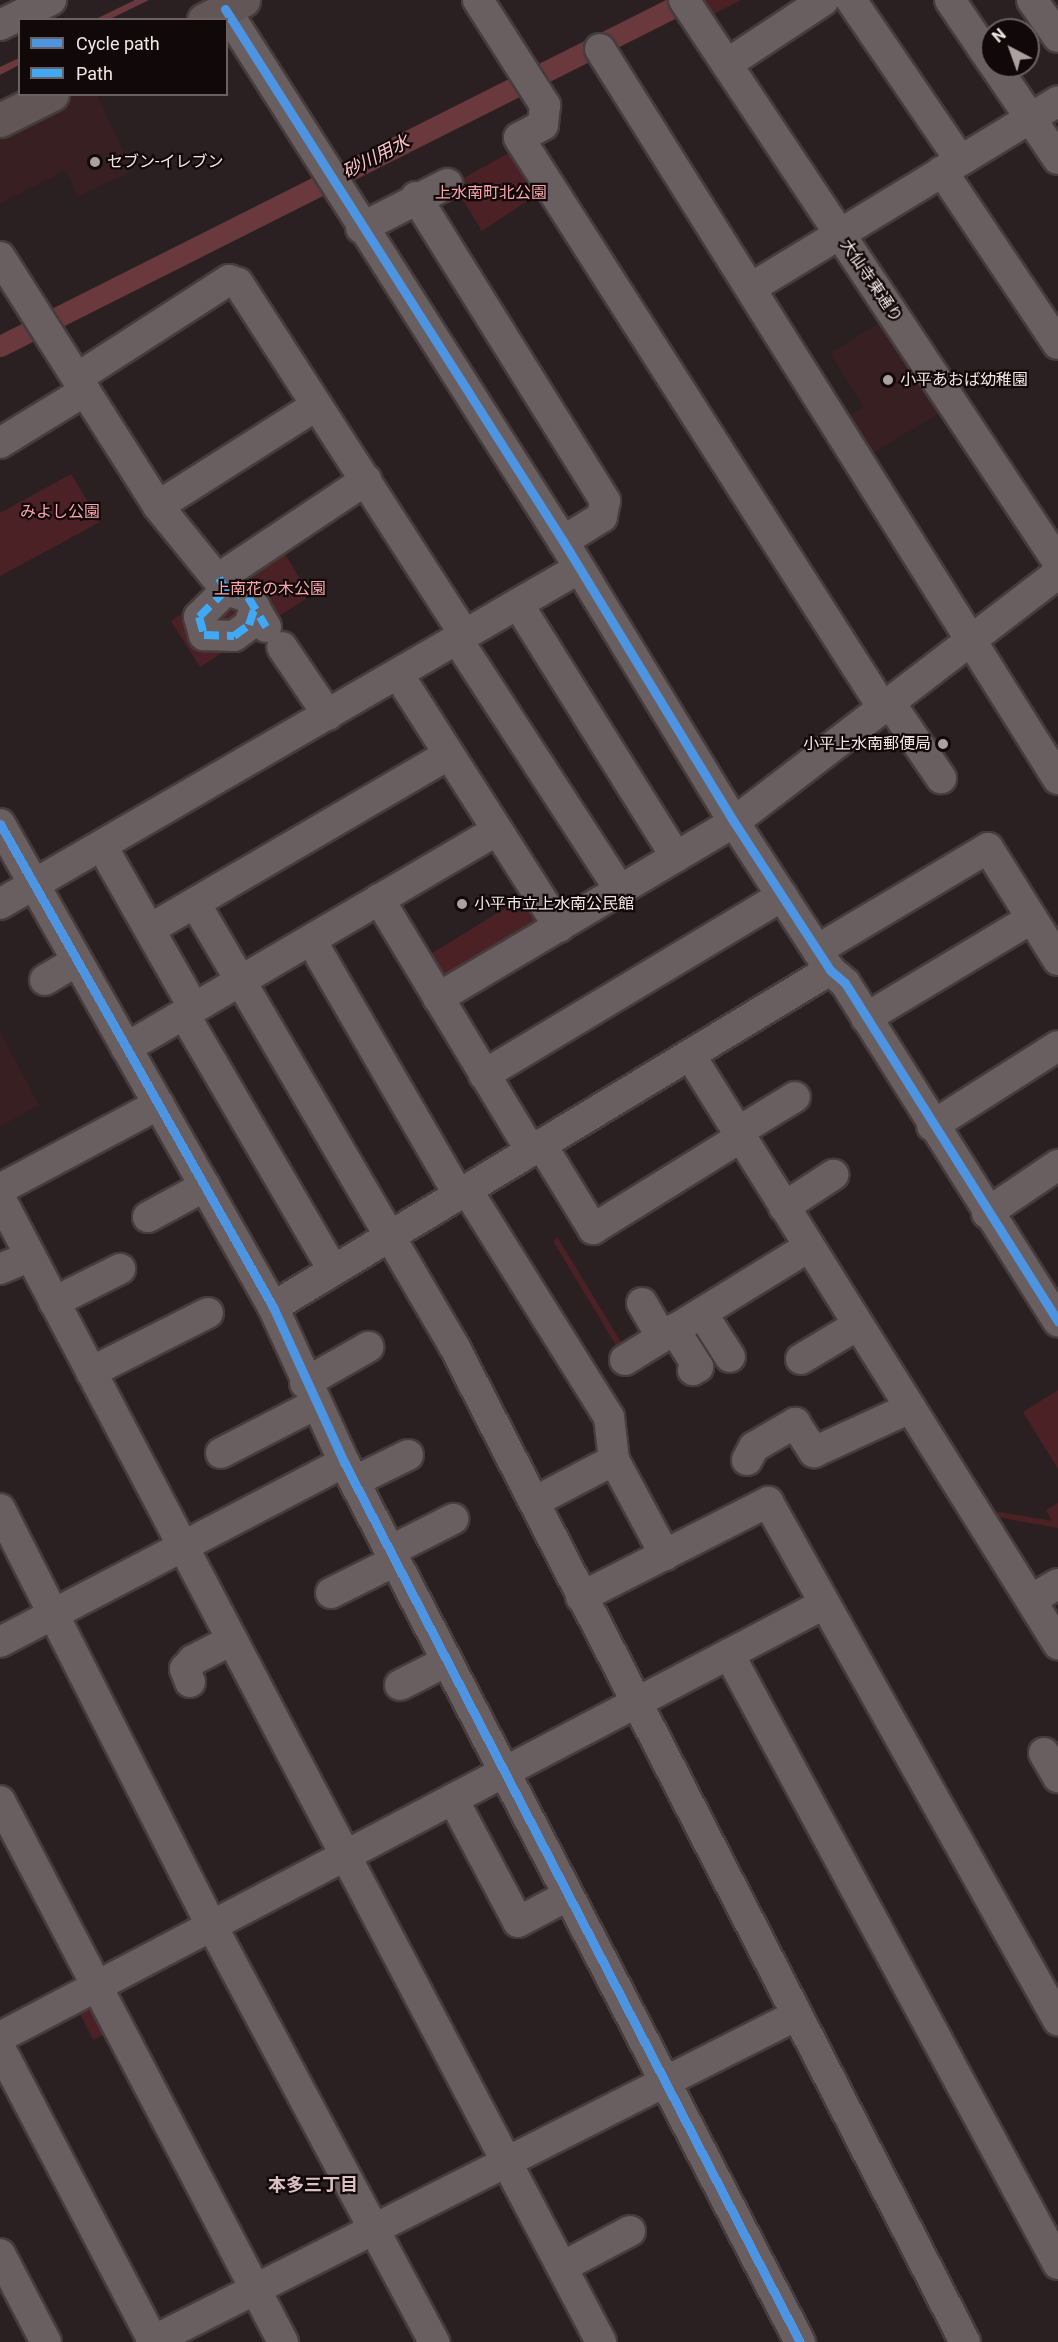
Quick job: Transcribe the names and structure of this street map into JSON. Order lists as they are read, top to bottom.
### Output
{
  "streets": {
    "street": ["大仙寺東通り"]
  },
  "districts": ["本多三丁目"],
  "water": ["砂川用水"],
  "parks": ["上水南町北公園", "みよし公園", "上南花の木公園"],
  "places": [
    "セブン-イレブン",
    "小平あおば幼稚園",
    "小平上水南郵便局",
    "小平市立上水南公民館"
  ],
  "legend": ["Cycle path", "Path"],
  "north": "top left"
}
